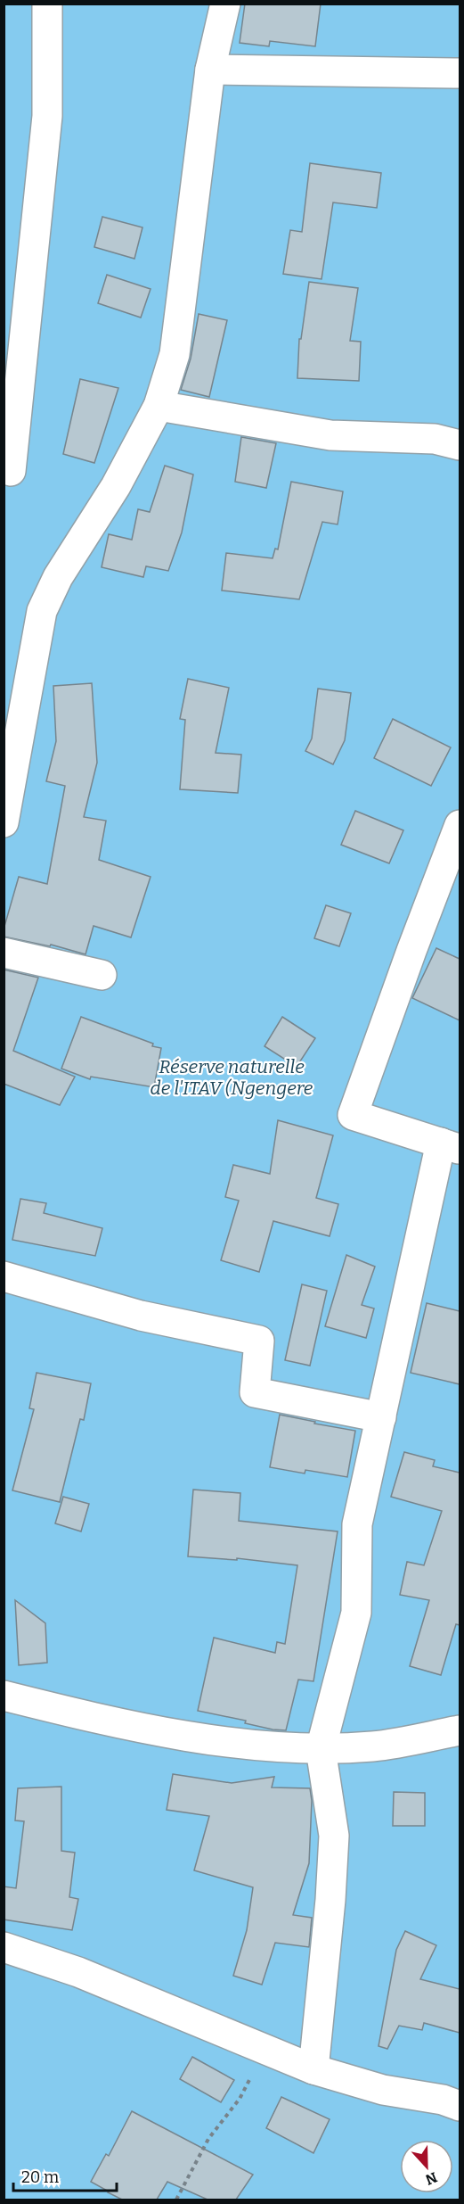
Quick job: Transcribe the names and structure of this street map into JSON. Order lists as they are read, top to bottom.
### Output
{
  "parks": ["Réserve naturelle de l'ITAV (Ngengere"],
  "scale_bar": "20 m",
  "north": "bottom"
}
